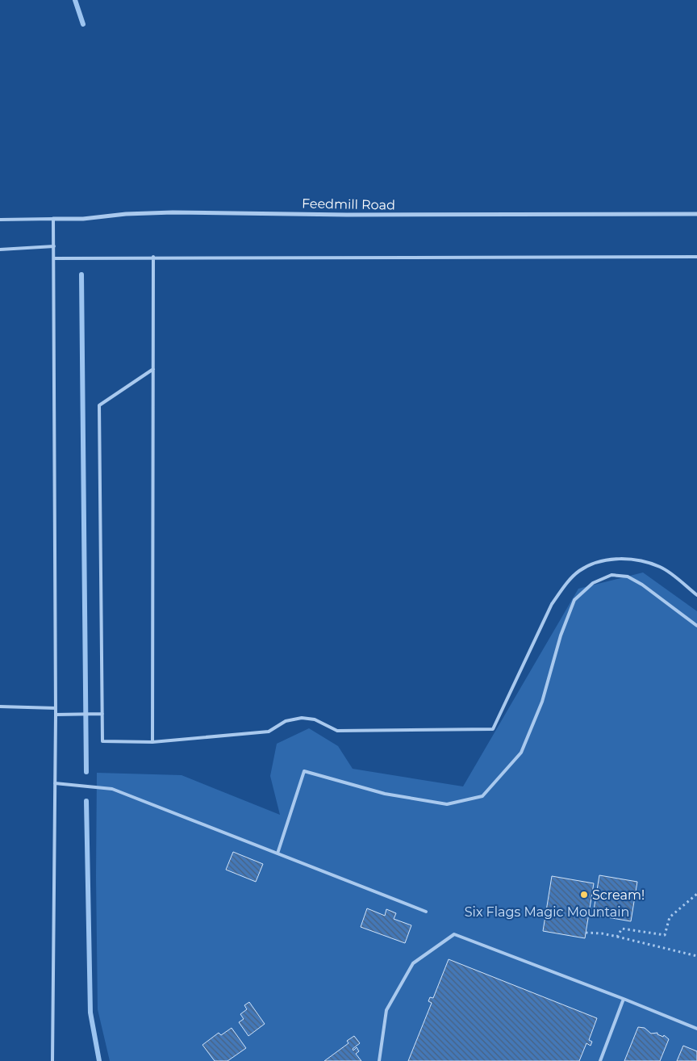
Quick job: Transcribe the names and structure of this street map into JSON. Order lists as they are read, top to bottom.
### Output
{
  "streets": {
    "street": ["Feedmill Road"]
  },
  "parks": ["Six Flags Magic Mountain"],
  "places": ["Scream!"]
}
